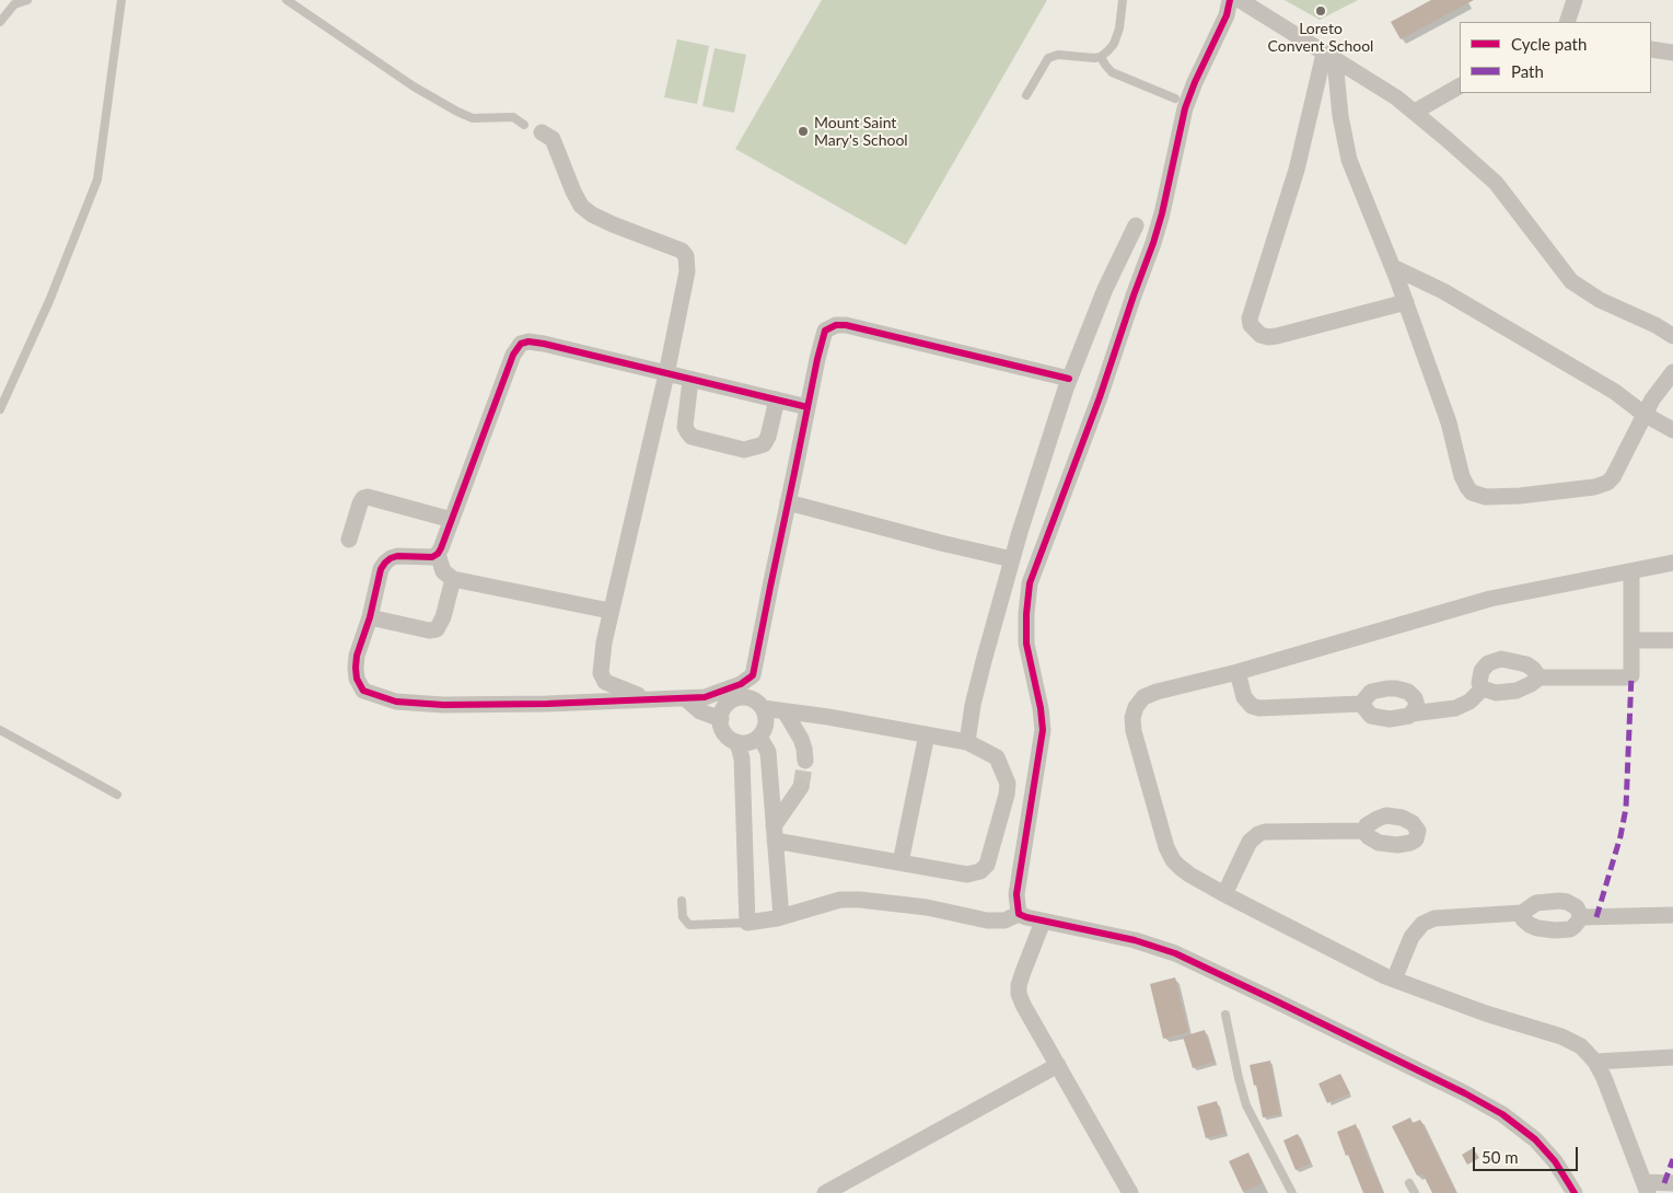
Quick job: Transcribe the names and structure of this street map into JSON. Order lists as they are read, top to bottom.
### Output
{
  "places": ["Loreto Convent School", "Mount Saint Mary's School"],
  "legend": ["Cycle path", "Path"],
  "scale_bar": "50 m"
}
